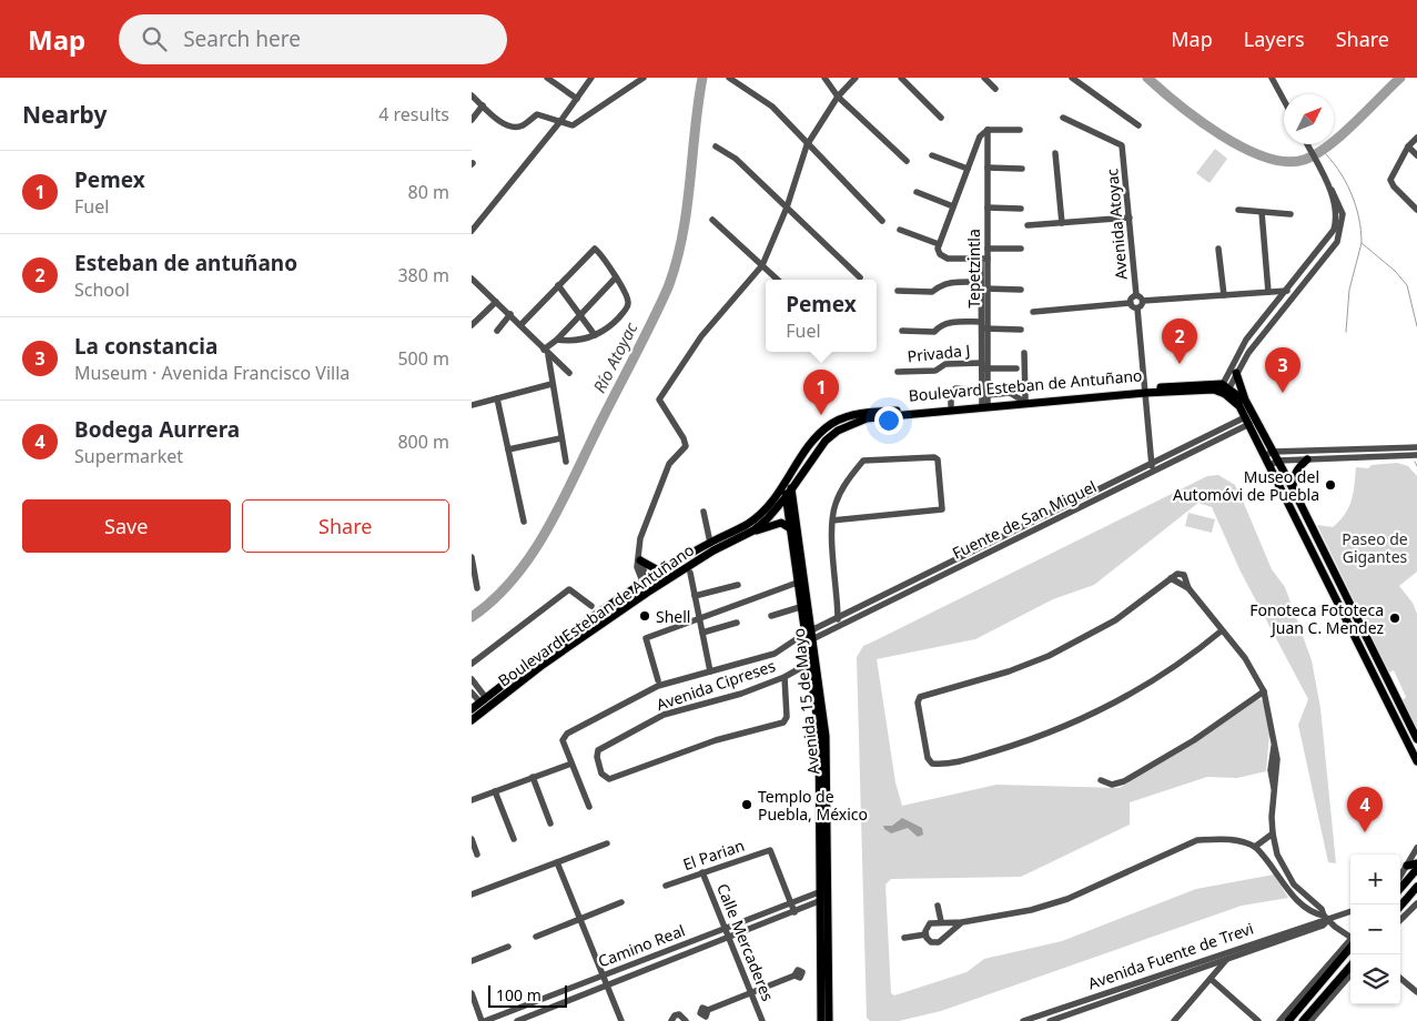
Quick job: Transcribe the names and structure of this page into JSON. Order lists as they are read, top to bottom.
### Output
{
  "streets": {
    "main road": ["Boulevard Esteban de Antuñano", "Avenida 15 de Mayo"],
    "street": [
      "Avenida Atoyac",
      "Tepetzintla",
      "Privada J",
      "Fuente de San Miguel",
      "Avenida Cipreses",
      "El Parian",
      "Calle Mercaderes",
      "Camino Real",
      "Avenida Fuente de Trevi"
    ]
  },
  "crossings": [
    ["Tepetzintla", "Privada J"],
    ["Tepetzintla", "Boulevard Esteban de Antuñano"],
    ["Boulevard Esteban de Antuñano", "Avenida 15 de Mayo"],
    ["Fuente de San Miguel", "Avenida 15 de Mayo"],
    ["Avenida Cipreses", "Avenida 15 de Mayo"],
    ["Avenida 15 de Mayo", "Camino Real"],
    ["El Parian", "Calle Mercaderes"],
    ["El Parian", "Camino Real"],
    ["Calle Mercaderes", "Camino Real"]
  ],
  "water": ["Río Atoyac"],
  "parks": ["Paseo de Gigantes"],
  "places": [
    "Museo del Automóvi de Puebla",
    "Shell",
    "Fonoteca Fototeca Juan C. Mendez",
    "Templo de Puebla, México"
  ],
  "scale_bar": "100 m",
  "north": "top right",
  "page": {
    "header": "Map",
    "search": "Search here",
    "nav": ["Map", "Layers", "Share"],
    "heading": ["Nearby", "4 results"],
    "list": [
      {
        "mark": "1",
        "name": "Pemex",
        "note": "Fuel",
        "value": "80 m"
      },
      {
        "mark": "2",
        "name": "Esteban de antuñano",
        "note": "School",
        "value": "380 m"
      },
      {
        "mark": "3",
        "name": "La constancia",
        "note": "Museum · Avenida Francisco Villa",
        "value": "500 m"
      },
      {
        "mark": "4",
        "name": "Bodega Aurrera",
        "note": "Supermarket",
        "value": "800 m"
      }
    ],
    "popup": ["Pemex", "Fuel"],
    "pins": [
      "2",
      "3",
      "1",
      "4"
    ],
    "buttons": ["Save", "Share"],
    "map_buttons": ["+", "−"],
    "scale": "100 m"
  }
}
